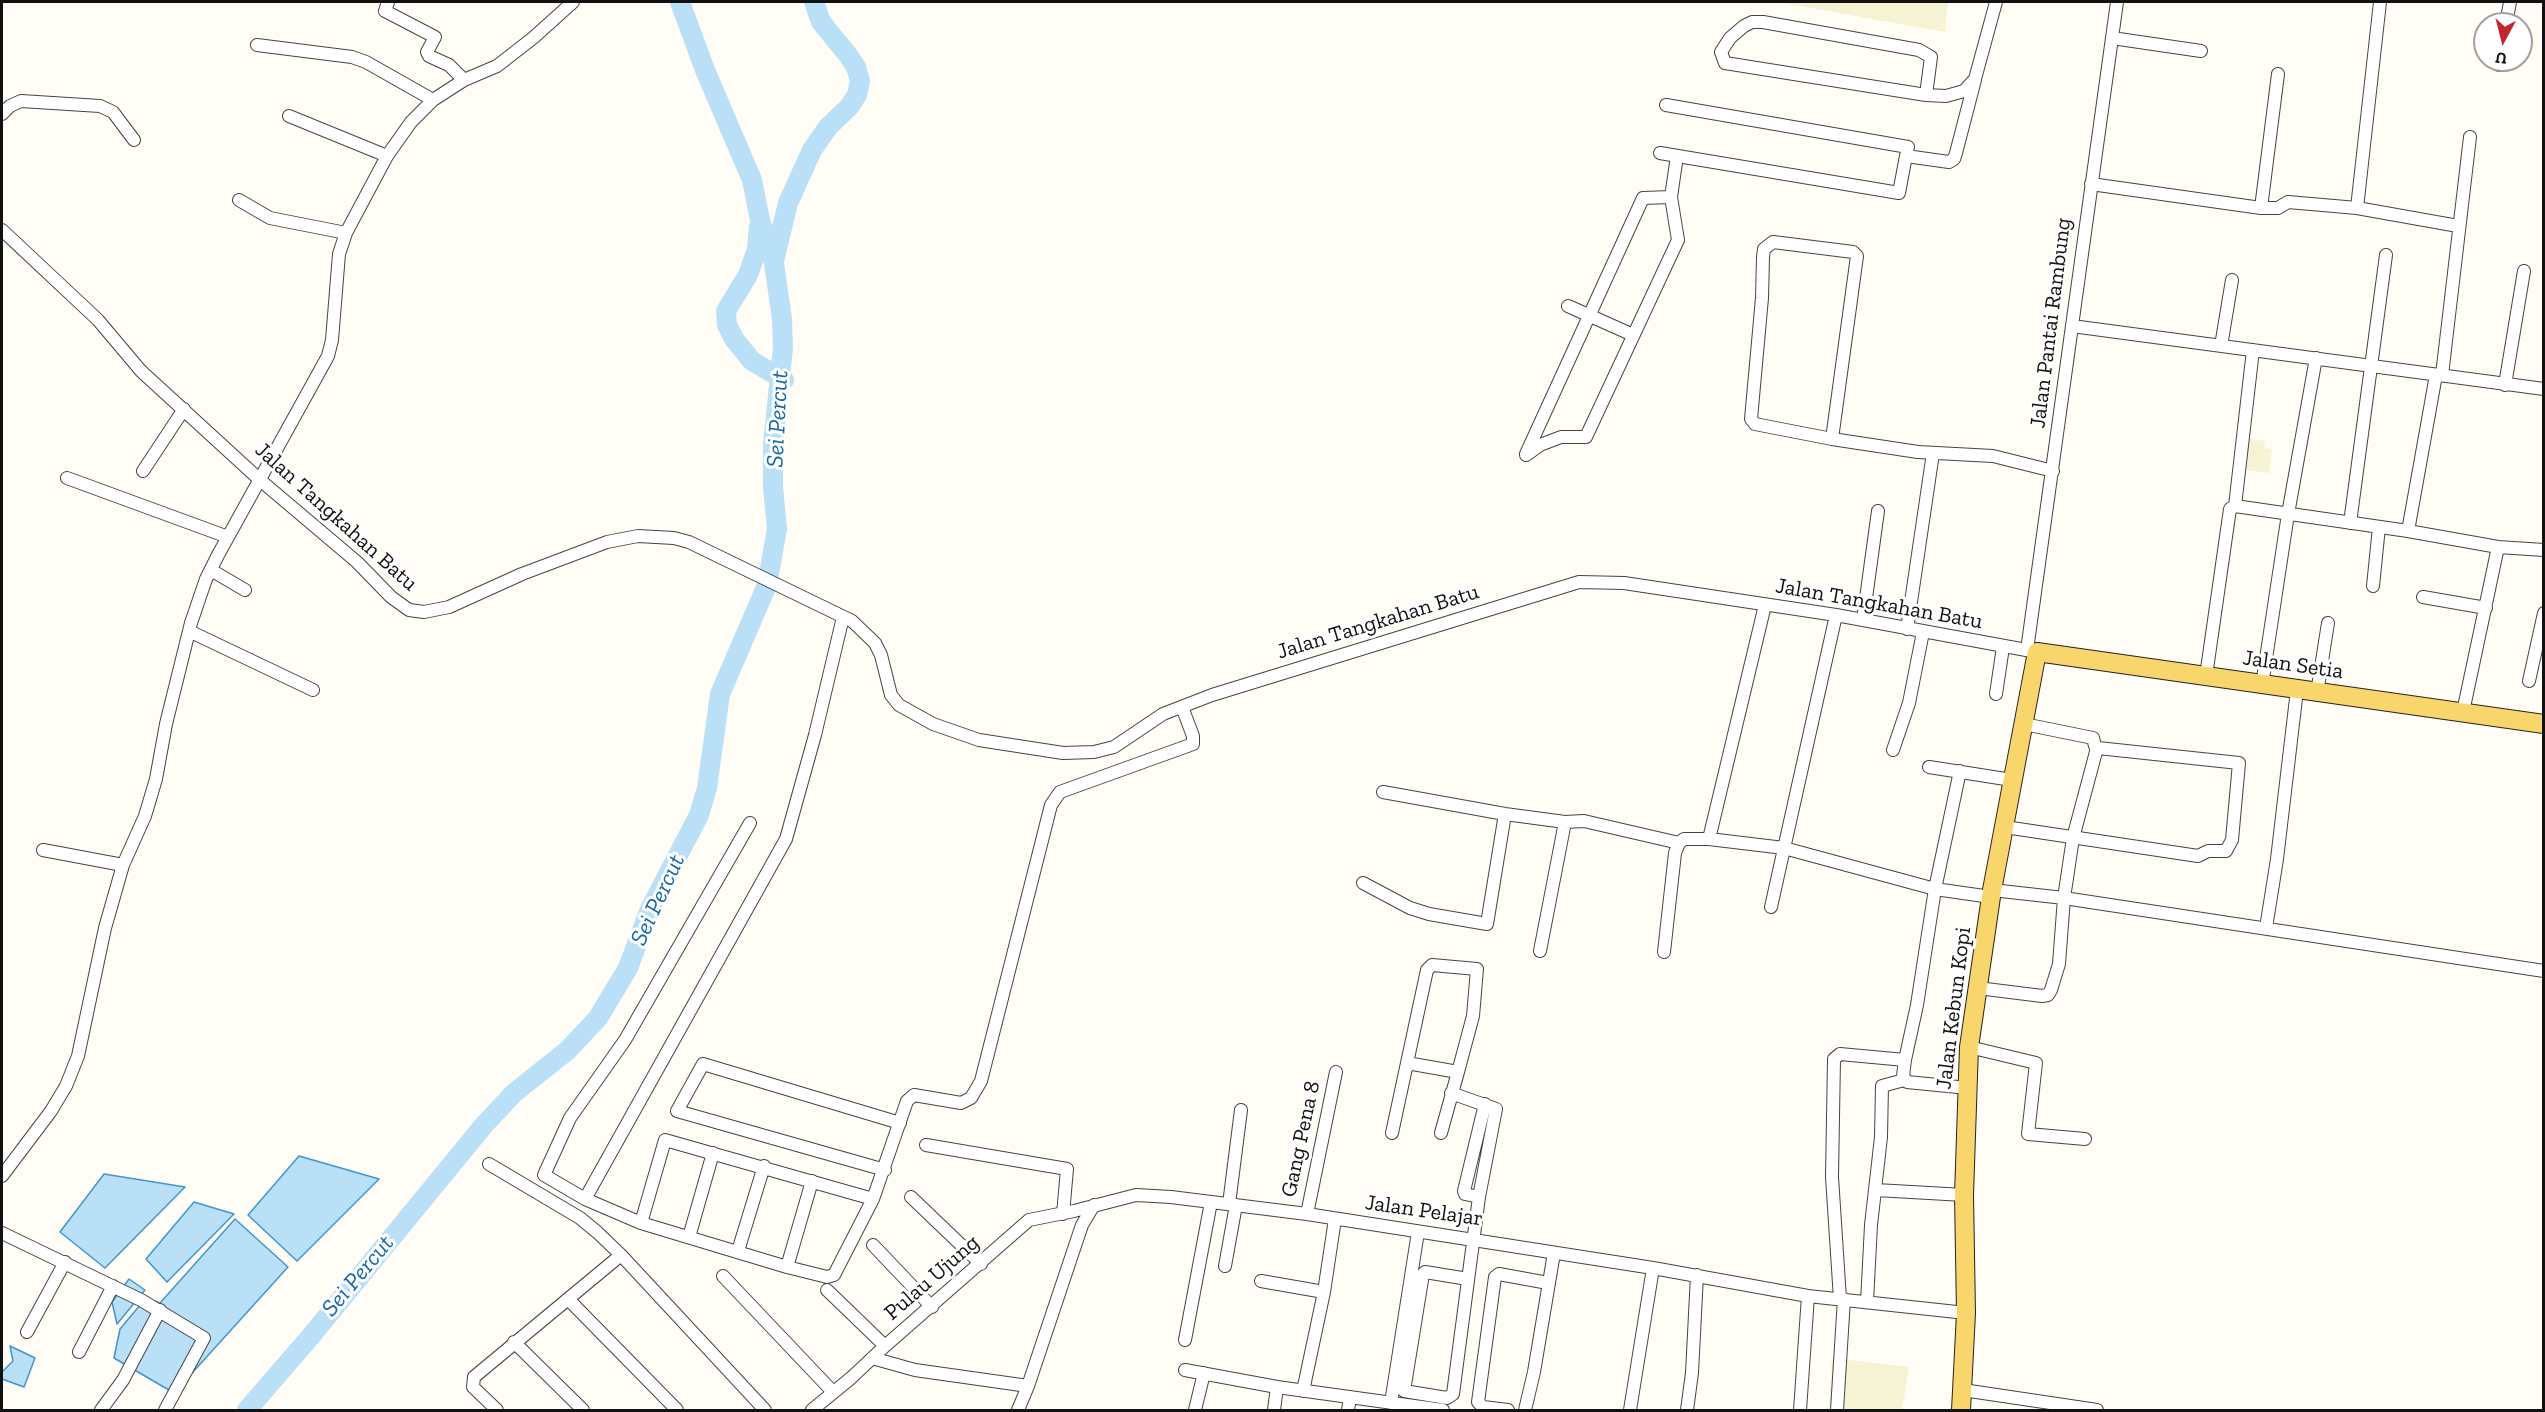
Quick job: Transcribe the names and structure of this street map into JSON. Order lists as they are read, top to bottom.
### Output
{
  "streets": {
    "main road": ["Jalan Setia", "Jalan Kebun Kopi"],
    "street": [
      "Jalan Pantai Rambung",
      "Jalan Tangkahan Batu",
      "Gang Pena 8",
      "Jalan Pelajar",
      "Pulau Ujung"
    ]
  },
  "crossings": [
    ["Jalan Pantai Rambung", "Jalan Tangkahan Batu"],
    ["Jalan Pantai Rambung", "Jalan Setia"],
    ["Jalan Pantai Rambung", "Jalan Kebun Kopi"],
    ["Jalan Tangkahan Batu", "Jalan Setia"],
    ["Jalan Tangkahan Batu", "Jalan Kebun Kopi"],
    ["Jalan Setia", "Jalan Kebun Kopi"],
    ["Jalan Kebun Kopi", "Jalan Pelajar"],
    ["Gang Pena 8", "Jalan Pelajar"],
    ["Jalan Pelajar", "Pulau Ujung"]
  ],
  "water": ["Sei Percut"],
  "north": "bottom"
}
